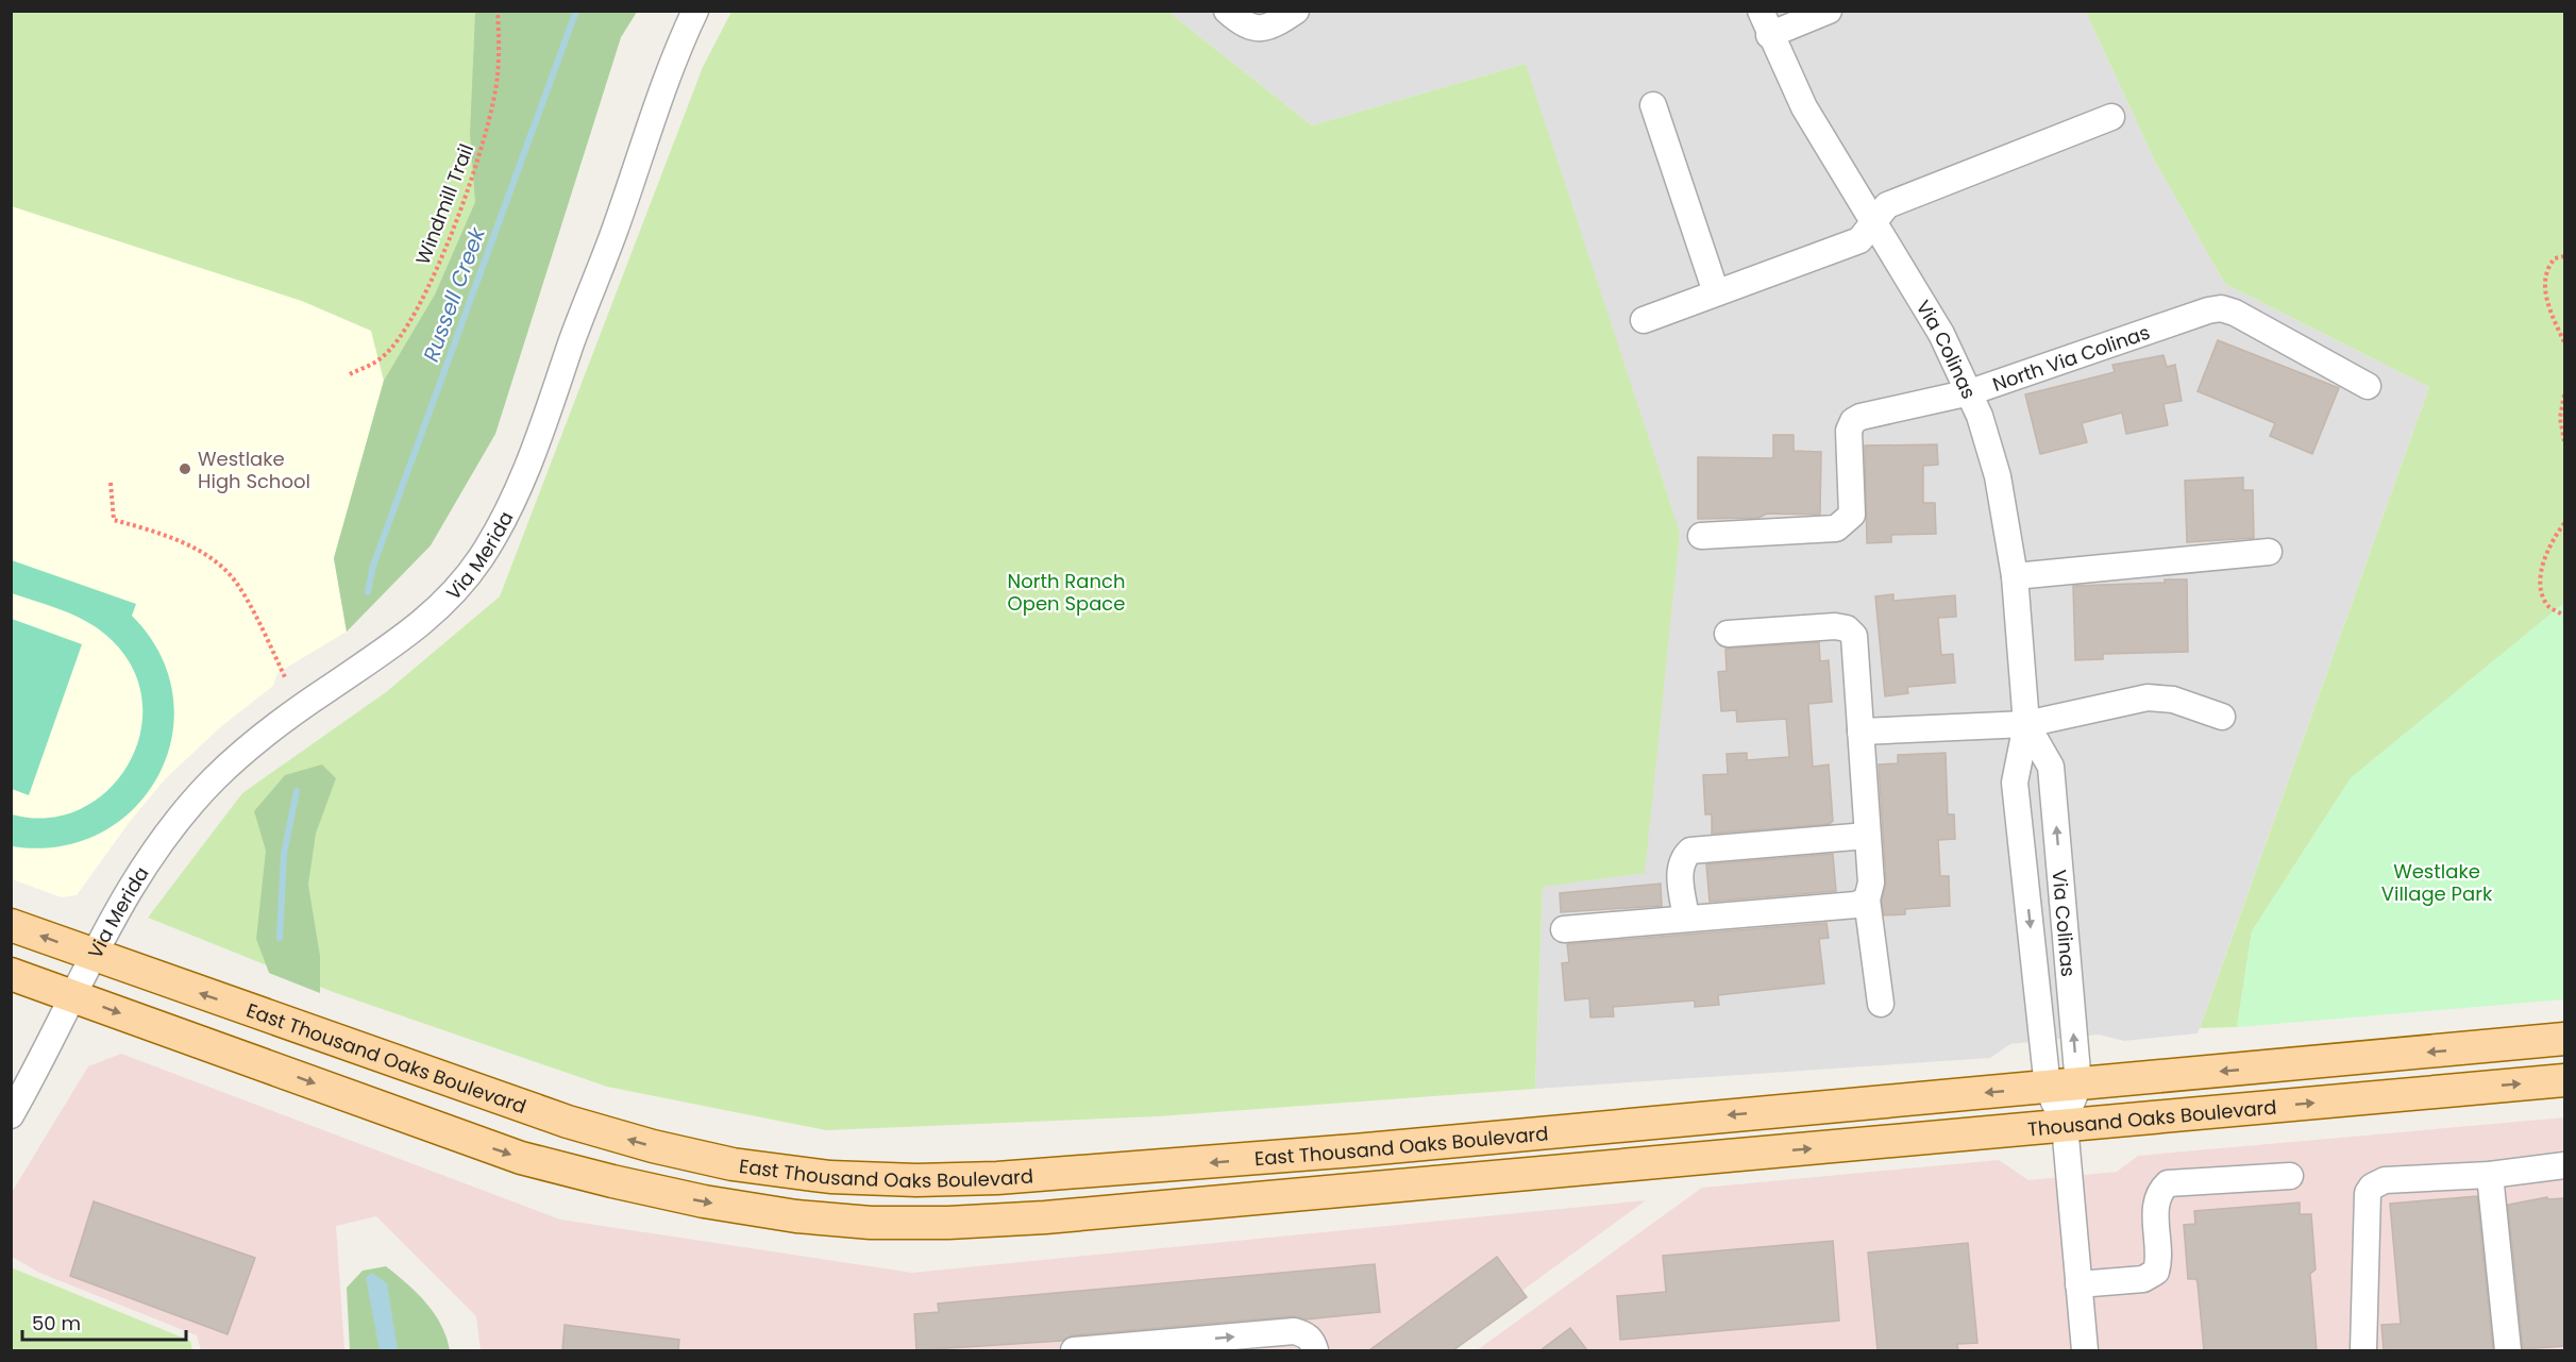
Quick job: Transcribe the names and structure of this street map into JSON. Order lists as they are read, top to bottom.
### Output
{
  "streets": {
    "main road": ["East Thousand Oaks Boulevard", "Thousand Oaks Boulevard"],
    "street": ["Via Colinas", "North Via Colinas", "Via Merida"],
    "path": ["Windmill Trail"]
  },
  "crossings": [
    ["Via Colinas", "North Via Colinas"],
    ["Via Colinas", "Thousand Oaks Boulevard"],
    ["Via Merida", "East Thousand Oaks Boulevard"],
    ["East Thousand Oaks Boulevard", "Thousand Oaks Boulevard"]
  ],
  "water": ["Russell Creek"],
  "parks": ["North Ranch Open Space", "Westlake Village Park"],
  "places": ["Westlake High School"],
  "scale_bar": "50 m"
}
